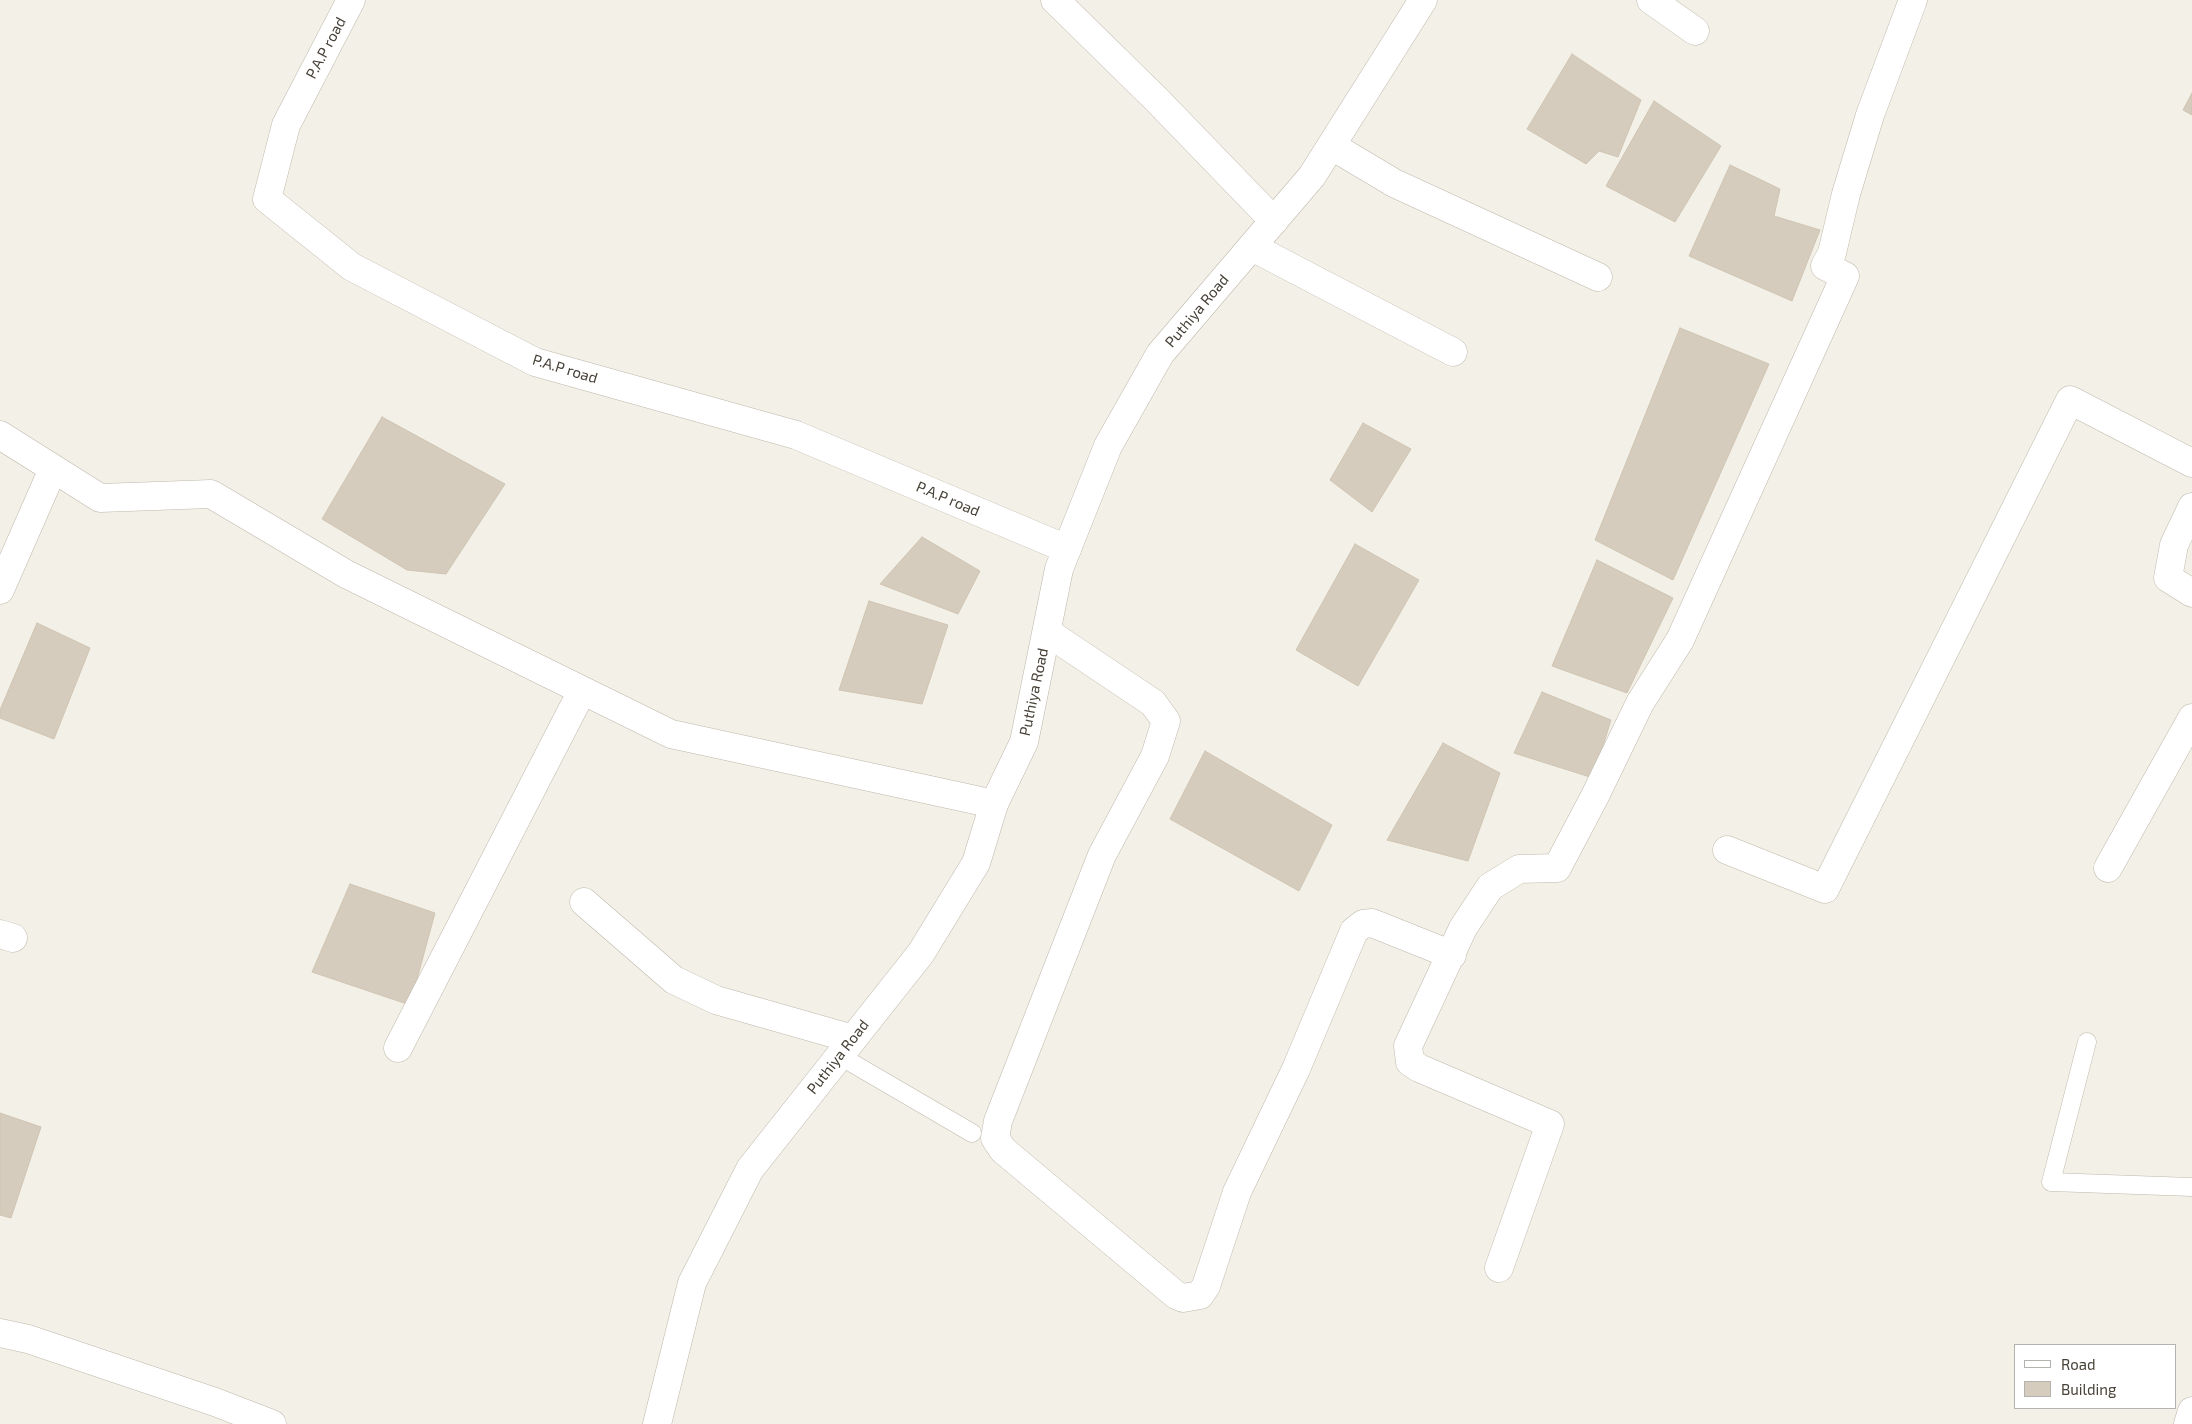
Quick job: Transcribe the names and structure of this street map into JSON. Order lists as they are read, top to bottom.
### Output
{
  "streets": {
    "street": ["P.A.P road", "Puthiya Road"]
  },
  "crossings": [
    ["P.A.P road", "Puthiya Road"]
  ],
  "legend": ["Road", "Building"]
}
